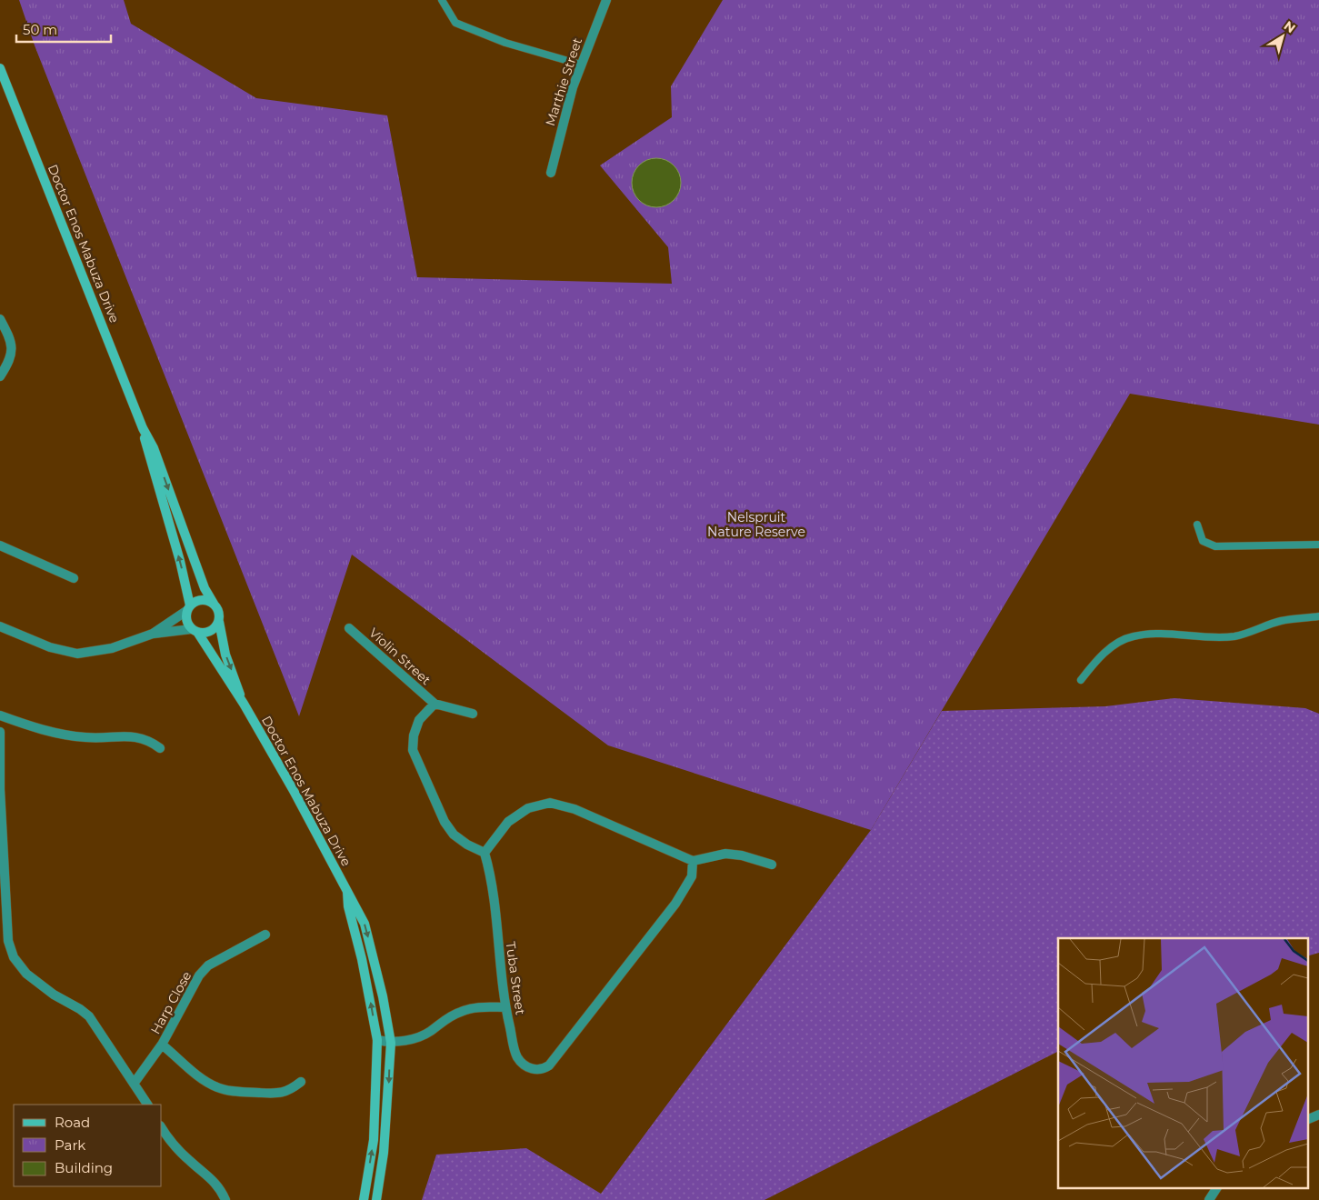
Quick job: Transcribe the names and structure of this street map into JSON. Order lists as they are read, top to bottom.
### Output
{
  "streets": {
    "main road": ["Doctor Enos Mabuza Drive"],
    "street": [
      "Marthie Street",
      "Violin Street",
      "Tuba Street",
      "Harp Close"
    ]
  },
  "parks": ["Nelspruit Nature Reserve"],
  "legend": ["Road", "Park", "Building"],
  "scale_bar": "50 m",
  "north": "top right"
}
